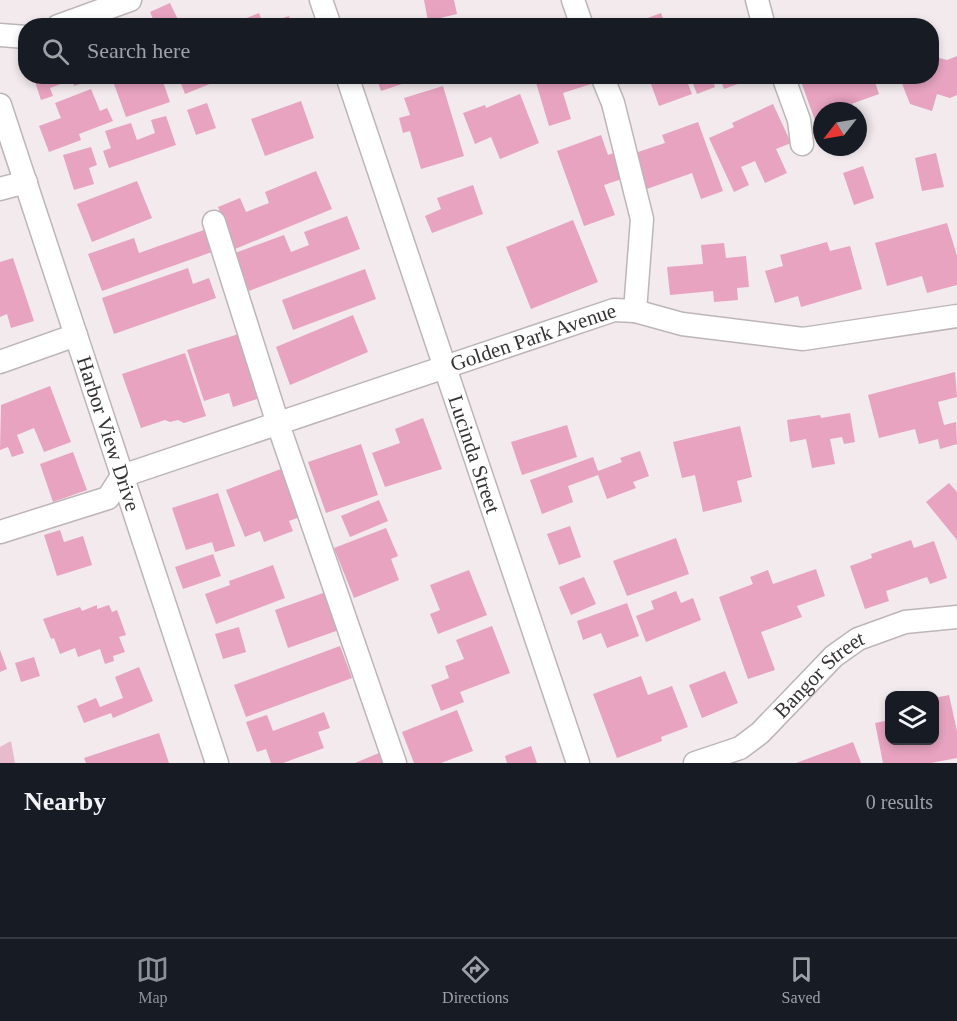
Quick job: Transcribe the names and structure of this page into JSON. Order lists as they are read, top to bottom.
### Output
{
  "streets": {
    "street": [
      "Golden Park Avenue",
      "Harbor View Drive",
      "Lucinda Street",
      "Bangor Street"
    ]
  },
  "crossings": [
    ["Golden Park Avenue", "Harbor View Drive"],
    ["Golden Park Avenue", "Lucinda Street"]
  ],
  "north": "bottom left",
  "page": {
    "search": "Search here",
    "heading": ["Nearby", "0 results"],
    "nav": ["Map", "Directions", "Saved"]
  }
}
